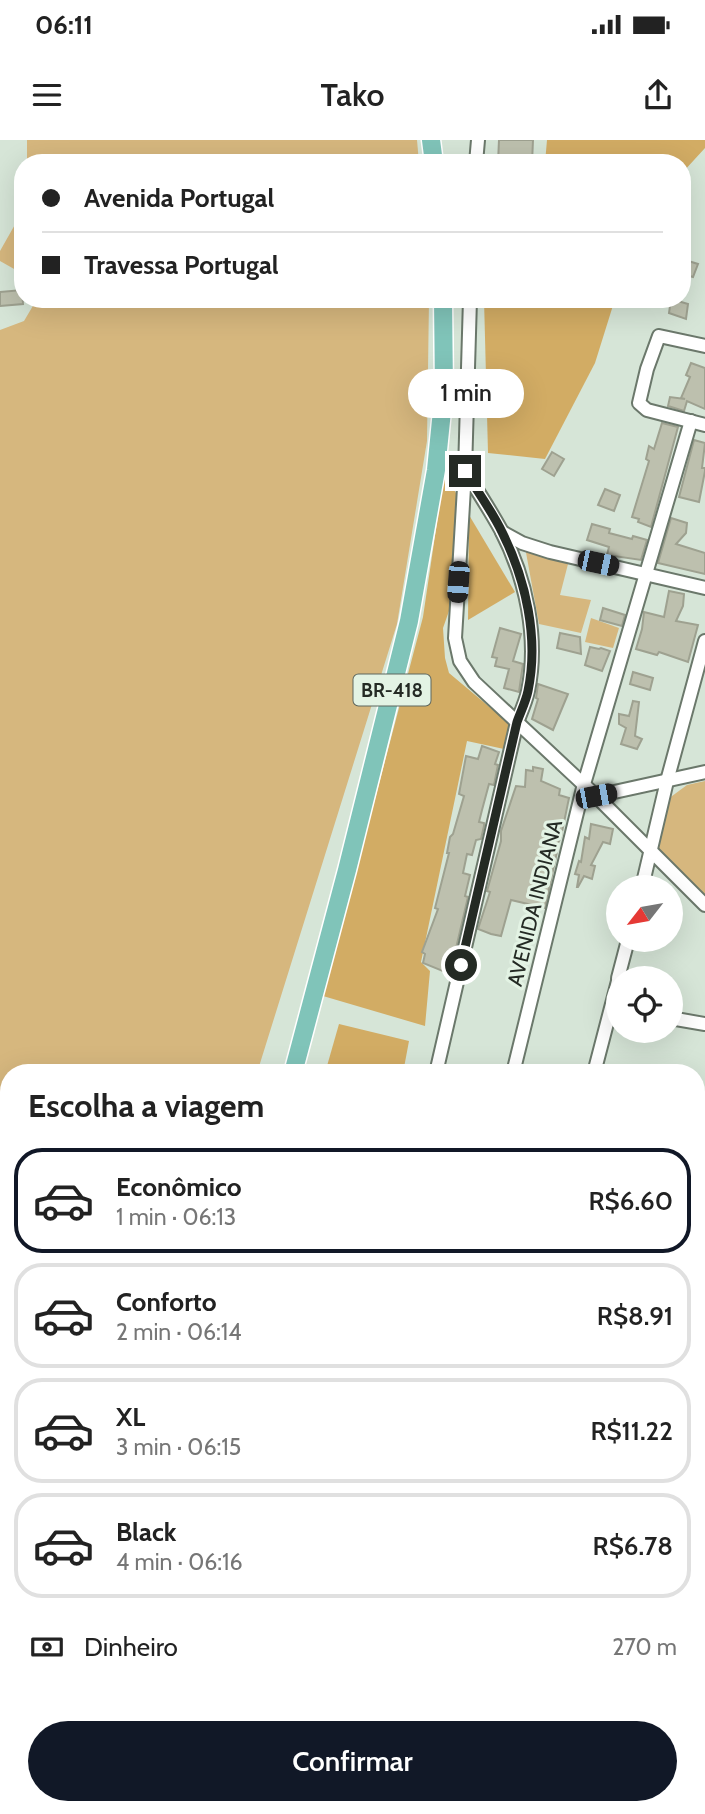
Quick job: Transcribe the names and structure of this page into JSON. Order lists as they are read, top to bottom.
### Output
{
  "streets": {
    "main road": ["BR-418"],
    "street": ["AVENIDA INDIANA"]
  },
  "north": "bottom left",
  "page": {
    "status": "06:11",
    "header": "Tako",
    "banner": ["Avenida Portugal", "Travessa Portugal"],
    "bubble": "1 min",
    "heading": "Escolha a viagem",
    "list": [
      {
        "name": "Econômico",
        "note": "1 min · 06:13",
        "value": "R$6.60"
      },
      {
        "name": "Conforto",
        "note": "2 min · 06:14",
        "value": "R$8.91"
      },
      {
        "name": "XL",
        "note": "3 min · 06:15",
        "value": "R$11.22"
      },
      {
        "name": "Black",
        "note": "4 min · 06:16",
        "value": "R$6.78"
      }
    ],
    "pay": ["Dinheiro", "270 m"],
    "buttons": "Confirmar"
  }
}
